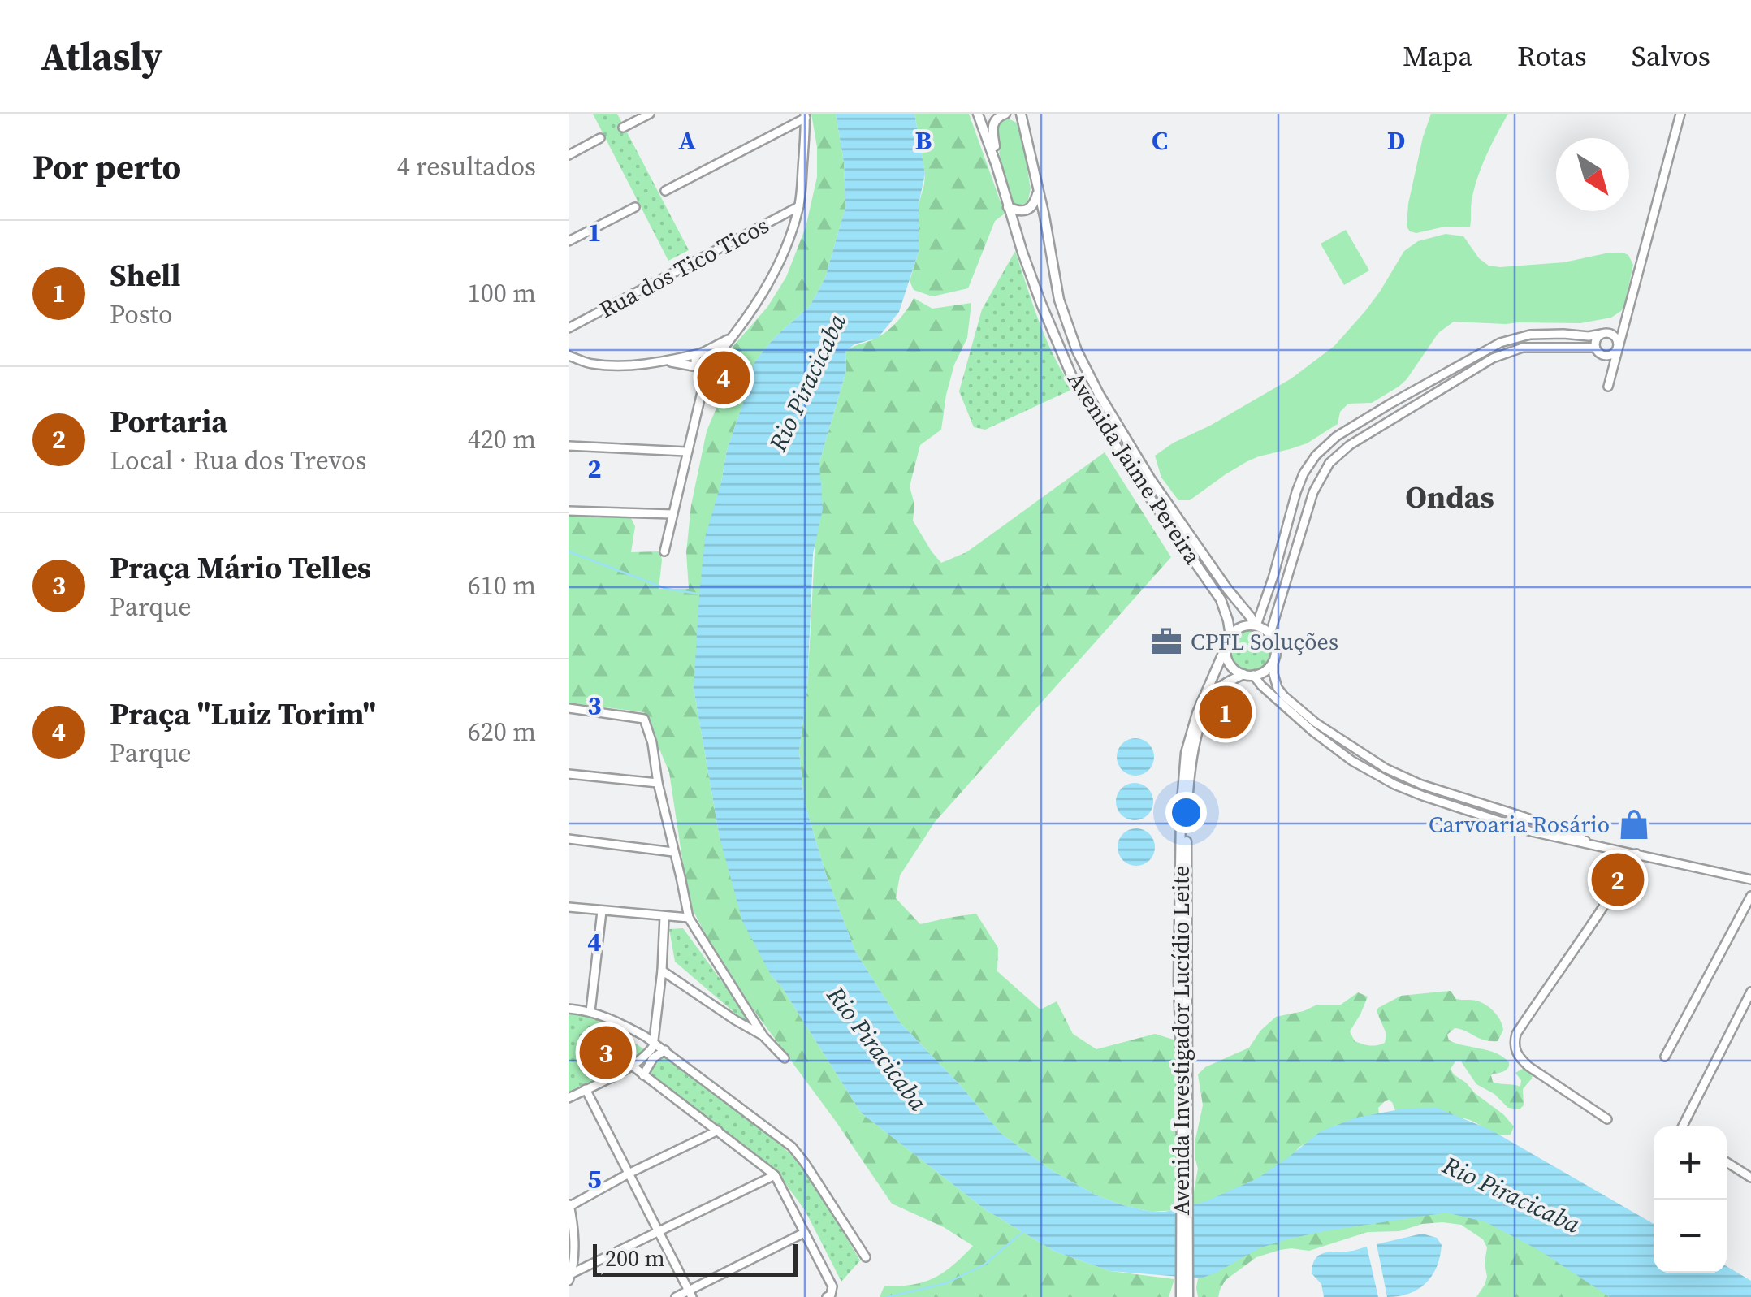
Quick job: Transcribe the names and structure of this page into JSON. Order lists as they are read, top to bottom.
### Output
{
  "streets": {
    "main road": ["Avenida Jaime Pereira", "Avenida Investigador Lucídio Leite"],
    "street": ["Rua dos Tico Ticos"]
  },
  "crossings": [
    ["Avenida Jaime Pereira", "Avenida Investigador Lucídio Leite"]
  ],
  "districts": ["Ondas"],
  "water": ["Rio Piracicaba"],
  "places": {
    "office": ["CPFL Soluções"],
    "shop": ["Carvoaria Rosário"]
  },
  "scale_bar": "200 m",
  "north": "bottom right",
  "page": {
    "header": "Atlasly",
    "nav": ["Mapa", "Rotas", "Salvos"],
    "heading": ["Por perto", "4 resultados"],
    "list": [
      {
        "mark": "1",
        "name": "Shell",
        "note": "Posto",
        "value": "100 m"
      },
      {
        "mark": "2",
        "name": "Portaria",
        "note": "Local · Rua dos Trevos",
        "value": "420 m"
      },
      {
        "mark": "3",
        "name": "Praça Mário Telles",
        "note": "Parque",
        "value": "610 m"
      },
      {
        "mark": "4",
        "name": "Praça \"Luiz Torim\"",
        "note": "Parque",
        "value": "620 m"
      }
    ],
    "pins": [
      "4",
      "1",
      "2",
      "3"
    ],
    "map_buttons": ["+", "−"],
    "scale": "200 m"
  },
  "grid": {
    "columns": [
      "A",
      "B",
      "C",
      "D"
    ],
    "rows": [
      "1",
      "2",
      "3",
      "4",
      "5"
    ]
  }
}
